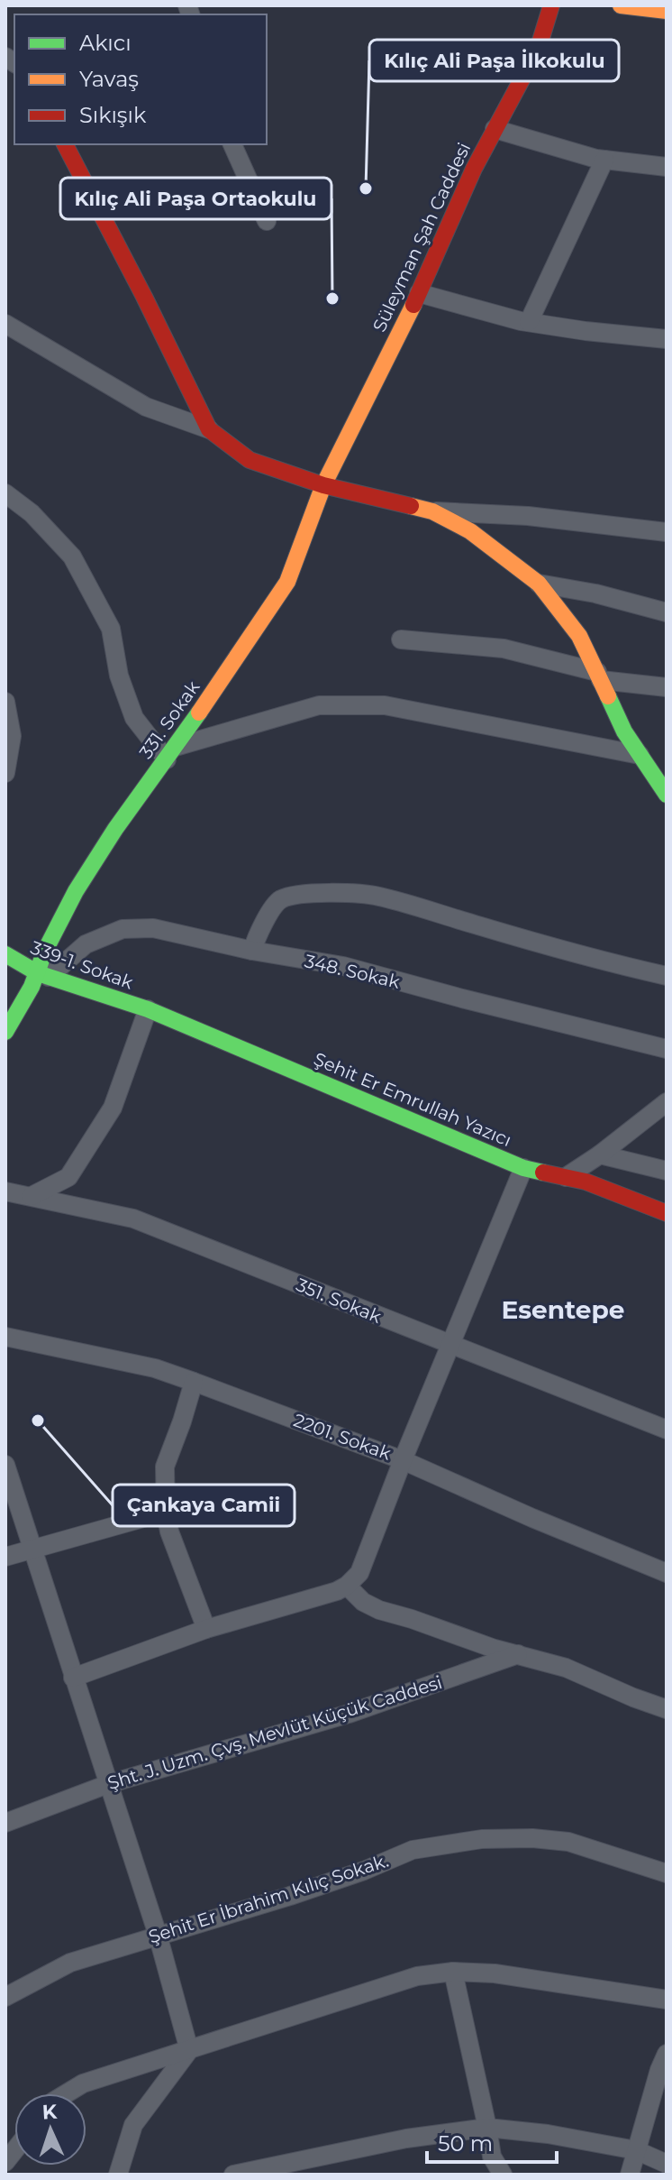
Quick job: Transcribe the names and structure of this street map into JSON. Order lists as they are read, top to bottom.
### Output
{
  "streets": {
    "street": [
      "Süleyman Şah Caddesi",
      "331. Sokak",
      "339-1. Sokak",
      "348. Sokak",
      "Şehit Er Emrullah Yazıcı",
      "351. Sokak",
      "2201. Sokak",
      "Şht. J. Uzm. Çvş. Mevlüt Küçük Caddesi",
      "Şehit Er İbrahim Kılıç Sokak."
    ]
  },
  "crossings": [
    ["Süleyman Şah Caddesi", "331. Sokak"],
    ["331. Sokak", "339-1. Sokak"],
    ["331. Sokak", "348. Sokak"],
    ["339-1. Sokak", "348. Sokak"],
    ["339-1. Sokak", "Şehit Er Emrullah Yazıcı"]
  ],
  "districts": ["Esentepe"],
  "places": ["Kılıç Ali Paşa İlkokulu", "Kılıç Ali Paşa Ortaokulu", "Çankaya Camii"],
  "legend": ["Akıcı", "Yavaş", "Sıkışık"],
  "scale_bar": "50 m",
  "north": "top"
}
